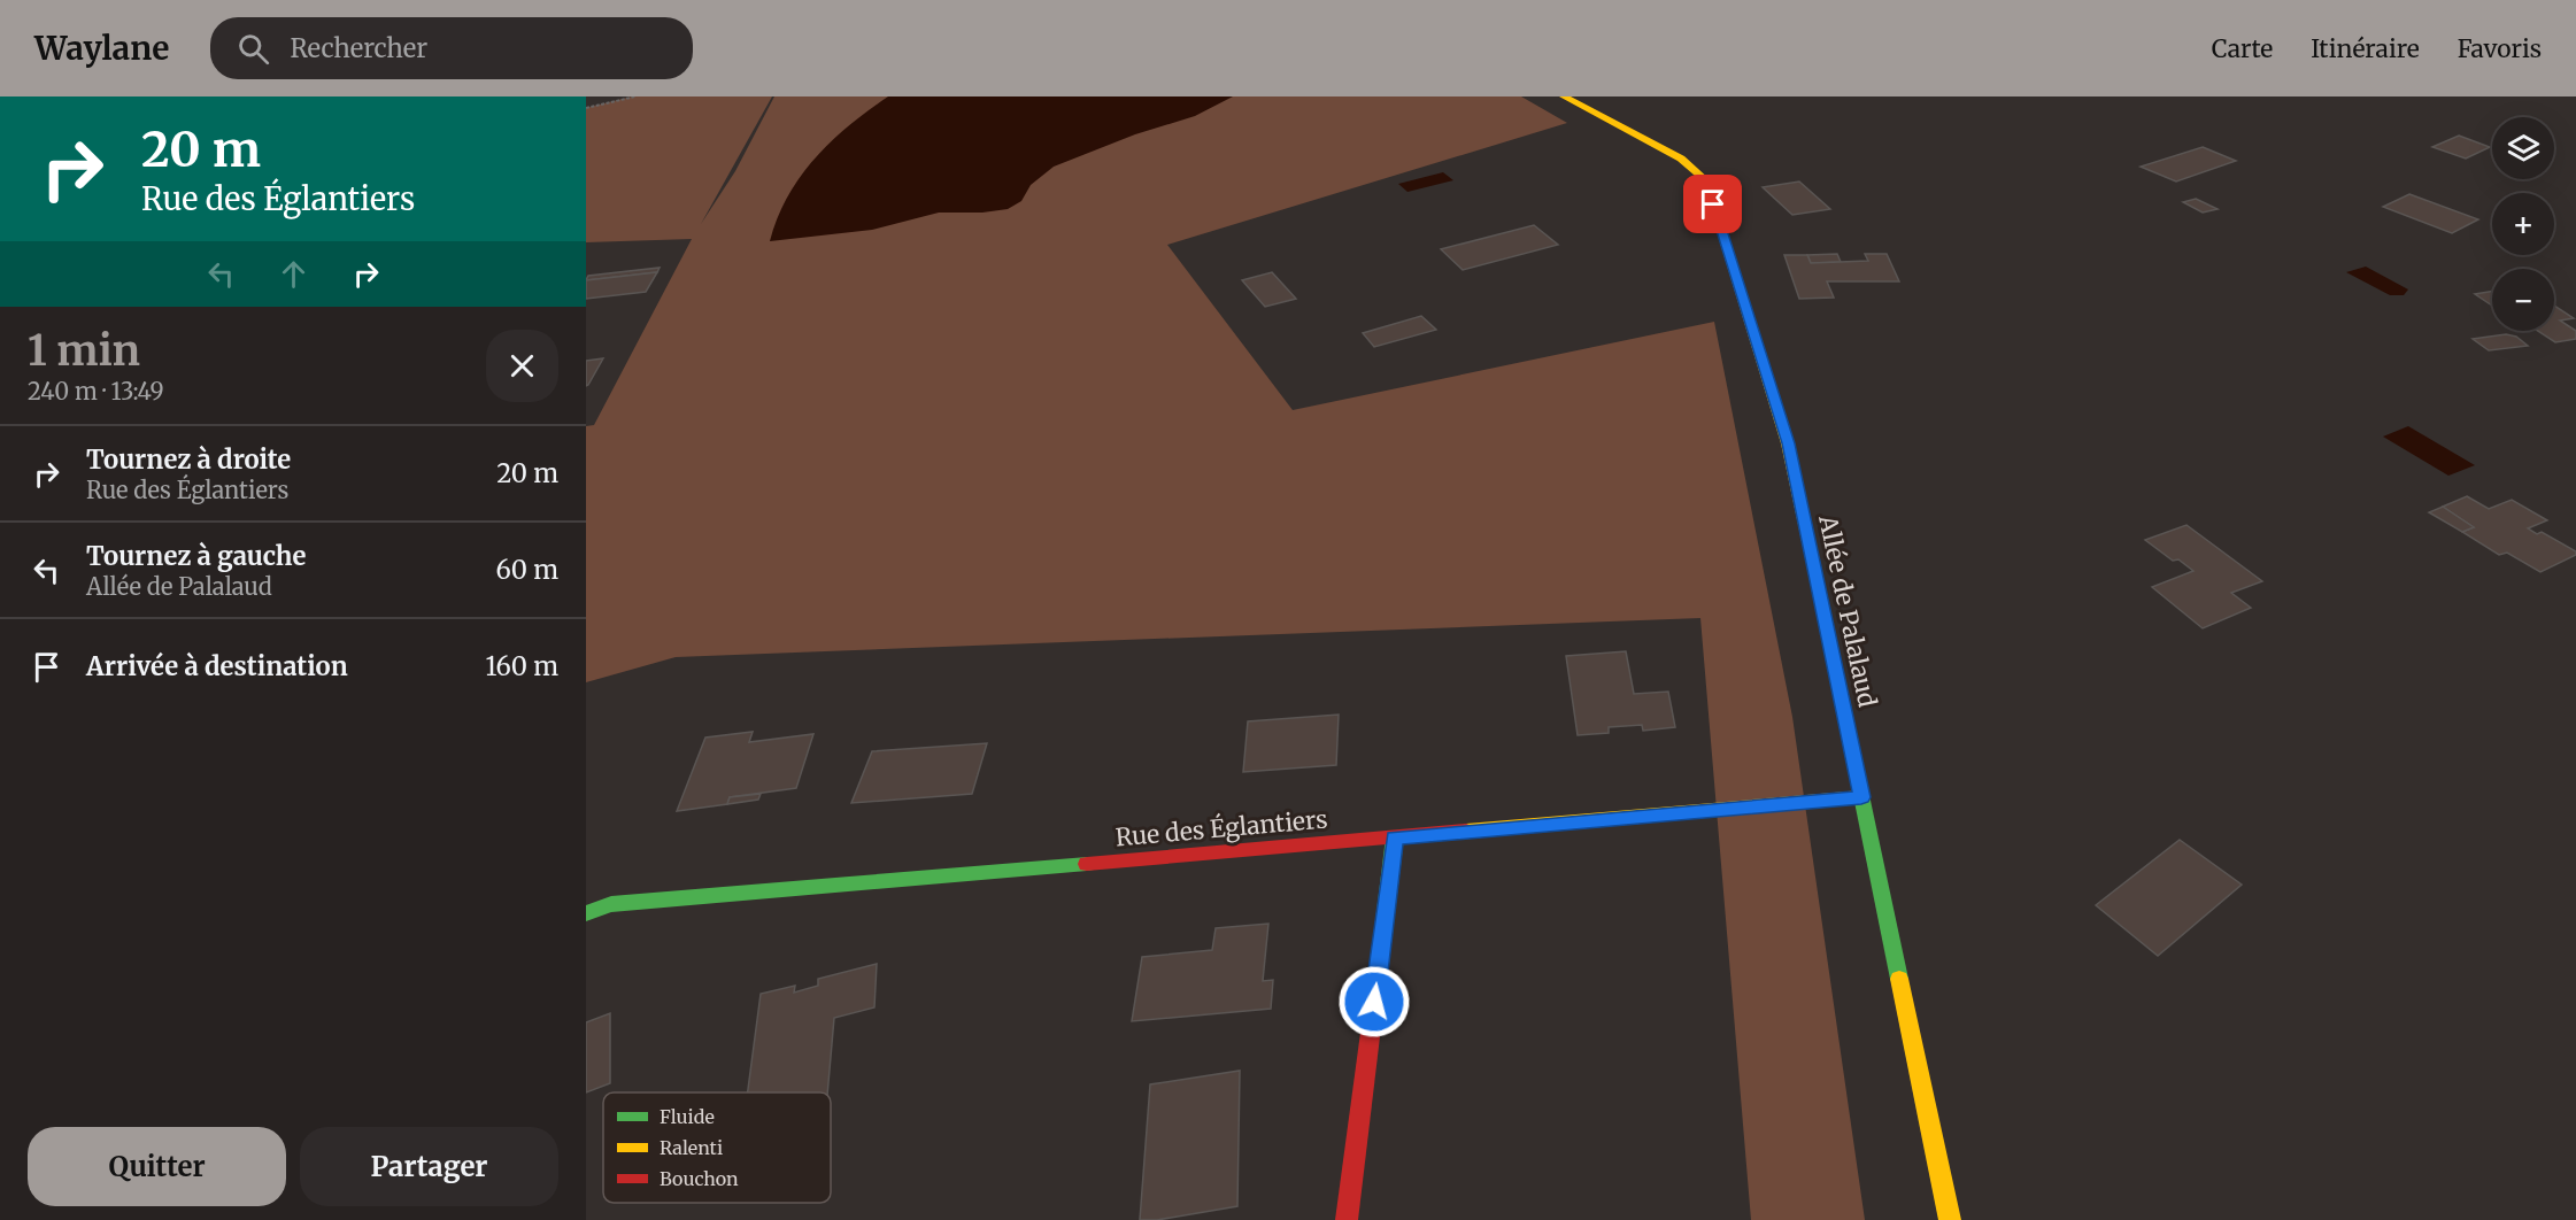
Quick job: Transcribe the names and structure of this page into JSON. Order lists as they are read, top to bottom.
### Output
{
  "streets": {
    "street": ["Allée de Palalaud", "Rue des Églantiers"]
  },
  "crossings": [
    ["Allée de Palalaud", "Rue des Églantiers"]
  ],
  "legend": ["Fluide", "Ralenti", "Bouchon"],
  "page": {
    "header": "Waylane",
    "search": "Rechercher",
    "nav": ["Carte", "Itinéraire", "Favoris"],
    "turn": ["20 m", "Rue des Églantiers"],
    "map_buttons": ["+", "−"],
    "heading": ["1 min", "240 m · 13:49"],
    "list": [
      {
        "name": "Tournez à droite",
        "note": "Rue des Églantiers",
        "value": "20 m"
      },
      {
        "name": "Tournez à gauche",
        "note": "Allée de Palalaud",
        "value": "60 m"
      },
      {
        "name": "Arrivée à destination",
        "value": "160 m"
      }
    ],
    "buttons": ["Quitter", "Partager"]
  }
}
